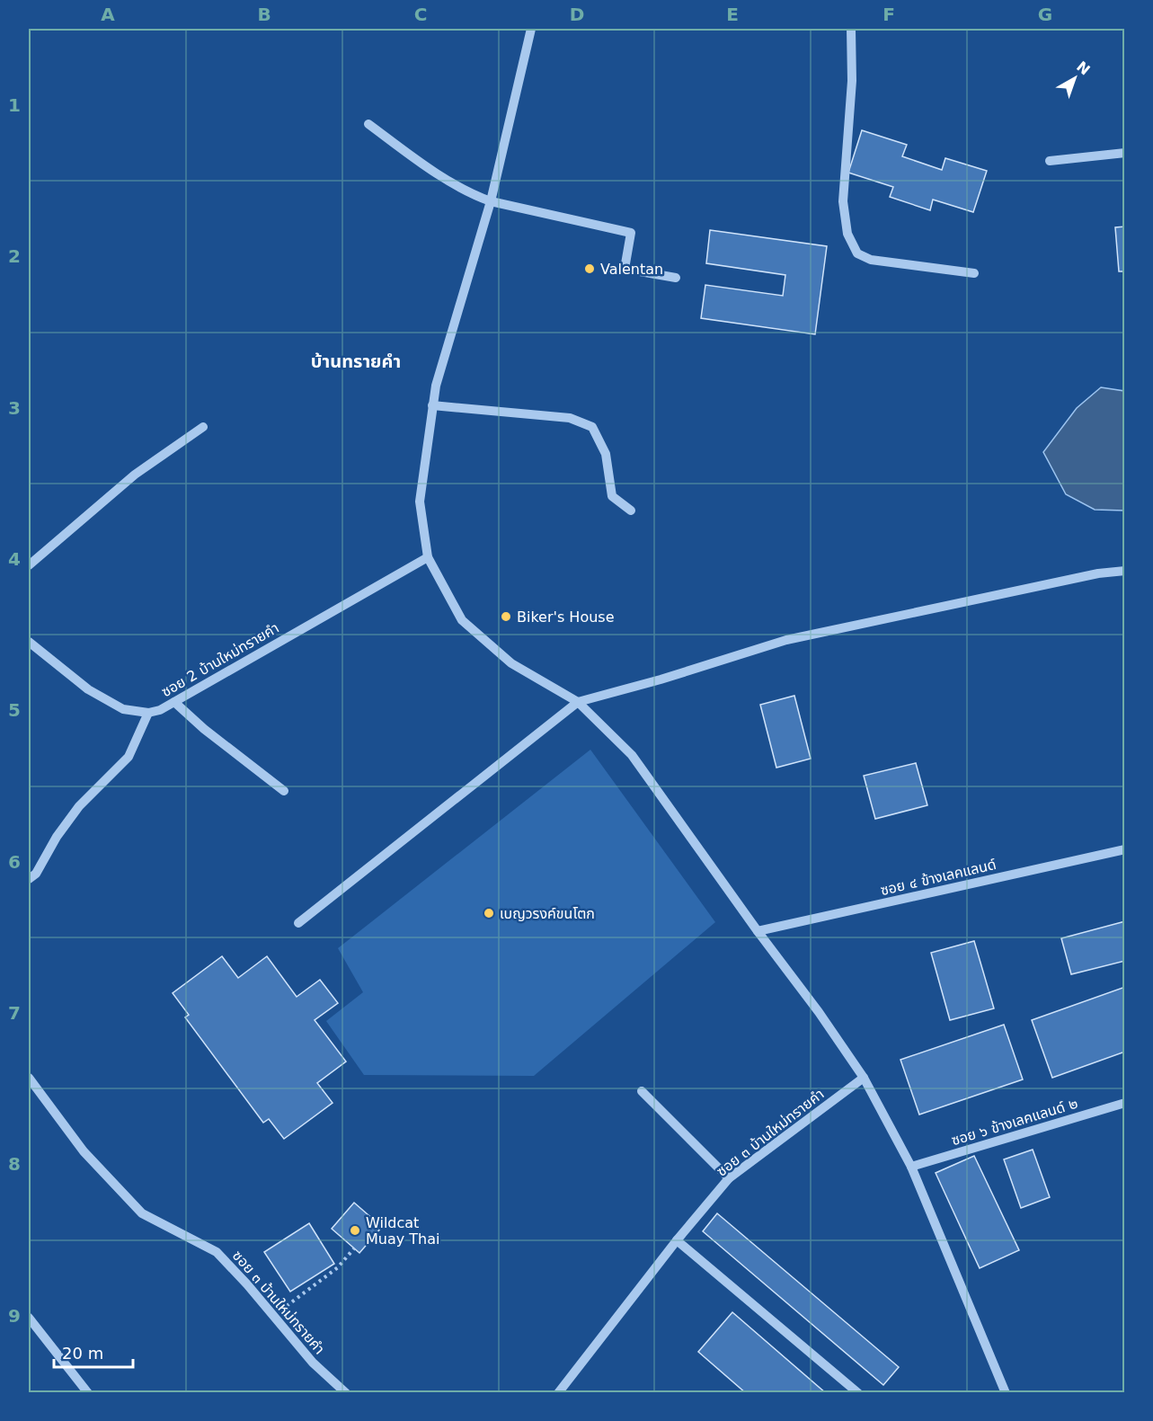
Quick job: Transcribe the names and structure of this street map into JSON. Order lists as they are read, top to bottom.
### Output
{
  "streets": {
    "street": [
      "ซอย 2 บ้านใหม่ทรายคำ",
      "ซอย ๔ ข้างเลคแลนด์",
      "ซอย ๖ ข้างเลคแลนด์ ๒",
      "ซอย ๓ บ้านใหม่ทรายคำ"
    ]
  },
  "districts": ["บ้านทรายคำ"],
  "places": [
    "Valentan",
    "Biker's House",
    "เบญวรงค์ขนโตก",
    "Wildcat Muay Thai"
  ],
  "scale_bar": "20 m",
  "north": "top right",
  "grid": {
    "columns": [
      "A",
      "B",
      "C",
      "D",
      "E",
      "F",
      "G"
    ],
    "rows": [
      "1",
      "2",
      "3",
      "4",
      "5",
      "6",
      "7",
      "8",
      "9"
    ]
  }
}
